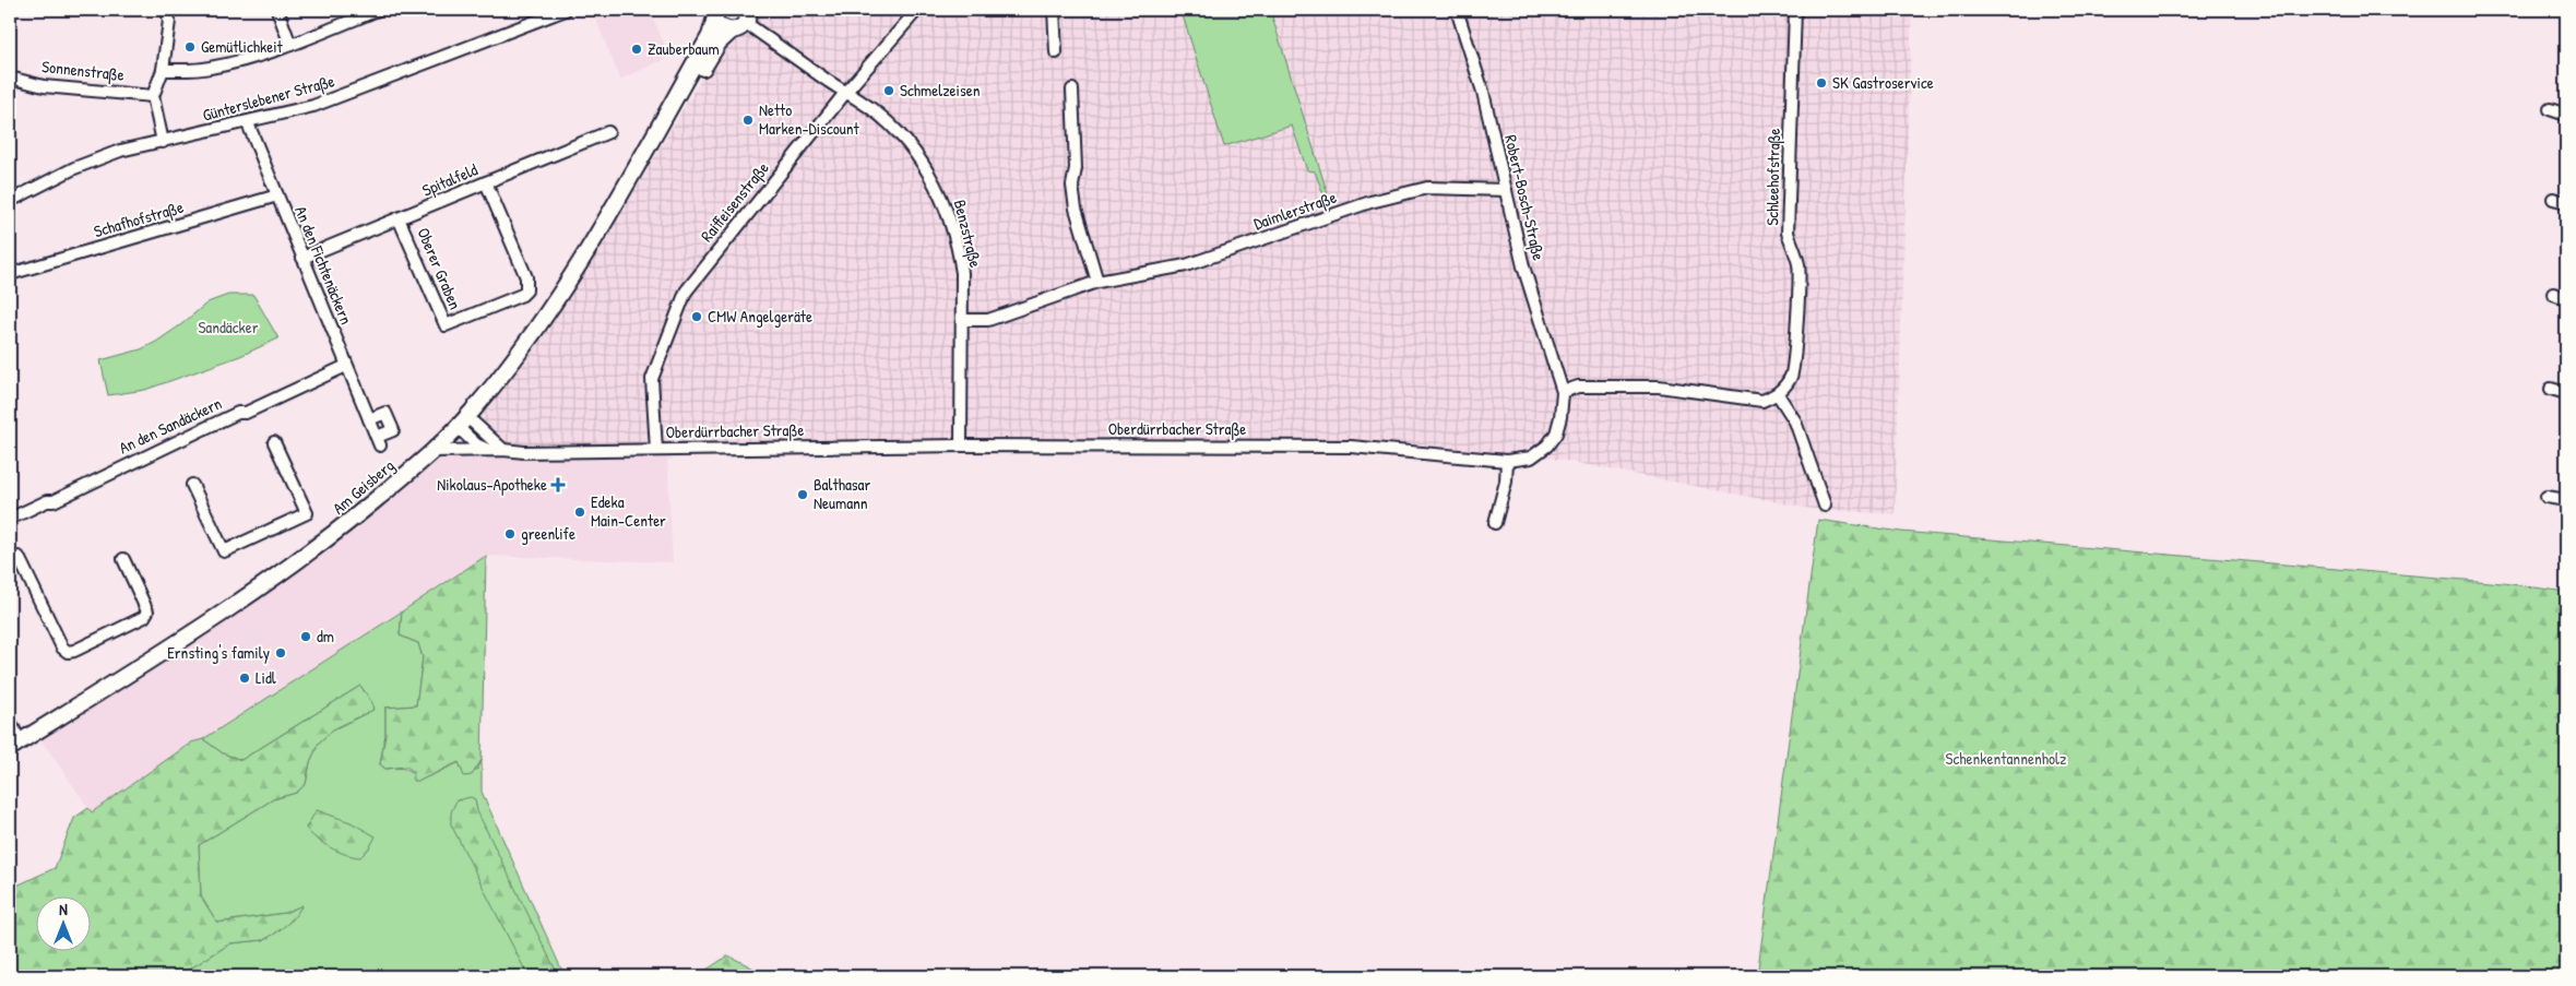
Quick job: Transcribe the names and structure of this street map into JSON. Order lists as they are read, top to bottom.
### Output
{
  "streets": {
    "street": [
      "Sonnenstraße",
      "Günterslebener Straße",
      "Schleehofstraße",
      "Spitalfeld",
      "Robert-Bosch-Straße",
      "Raiffeisenstraße",
      "Daimlerstraße",
      "Schafhofstraße",
      "Benzstraße",
      "An den Fichtenäckern",
      "Oberer Graben",
      "An den Sandäckern",
      "Oberdürrbacher Straße",
      "Am Geisberg"
    ]
  },
  "crossings": [
    ["Günterslebener Straße", "An den Fichtenäckern"],
    ["Spitalfeld", "An den Fichtenäckern"],
    ["Spitalfeld", "Oberer Graben"],
    ["Robert-Bosch-Straße", "Daimlerstraße"],
    ["Robert-Bosch-Straße", "Oberdürrbacher Straße"],
    ["Raiffeisenstraße", "Benzstraße"],
    ["Raiffeisenstraße", "Oberdürrbacher Straße"],
    ["Daimlerstraße", "Benzstraße"],
    ["Schafhofstraße", "An den Fichtenäckern"],
    ["Benzstraße", "Oberdürrbacher Straße"],
    ["Benzstraße", "Am Geisberg"],
    ["An den Fichtenäckern", "An den Sandäckern"],
    ["Oberdürrbacher Straße", "Am Geisberg"]
  ],
  "parks": ["Sandäcker", "Schenkentannenholz"],
  "places": {
    "other": [
      "Gemütlichkeit",
      "Zauberbaum",
      "SK Gastroservice",
      "Schmelzeisen",
      "Netto Marken-Discount",
      "CMW Angelgeräte",
      "Balthasar Neumann",
      "Edeka Main-Center",
      "greenlife",
      "dm",
      "Ernsting's family",
      "Lidl"
    ],
    "health": ["Nikolaus-Apotheke"]
  },
  "north": "top"
}
